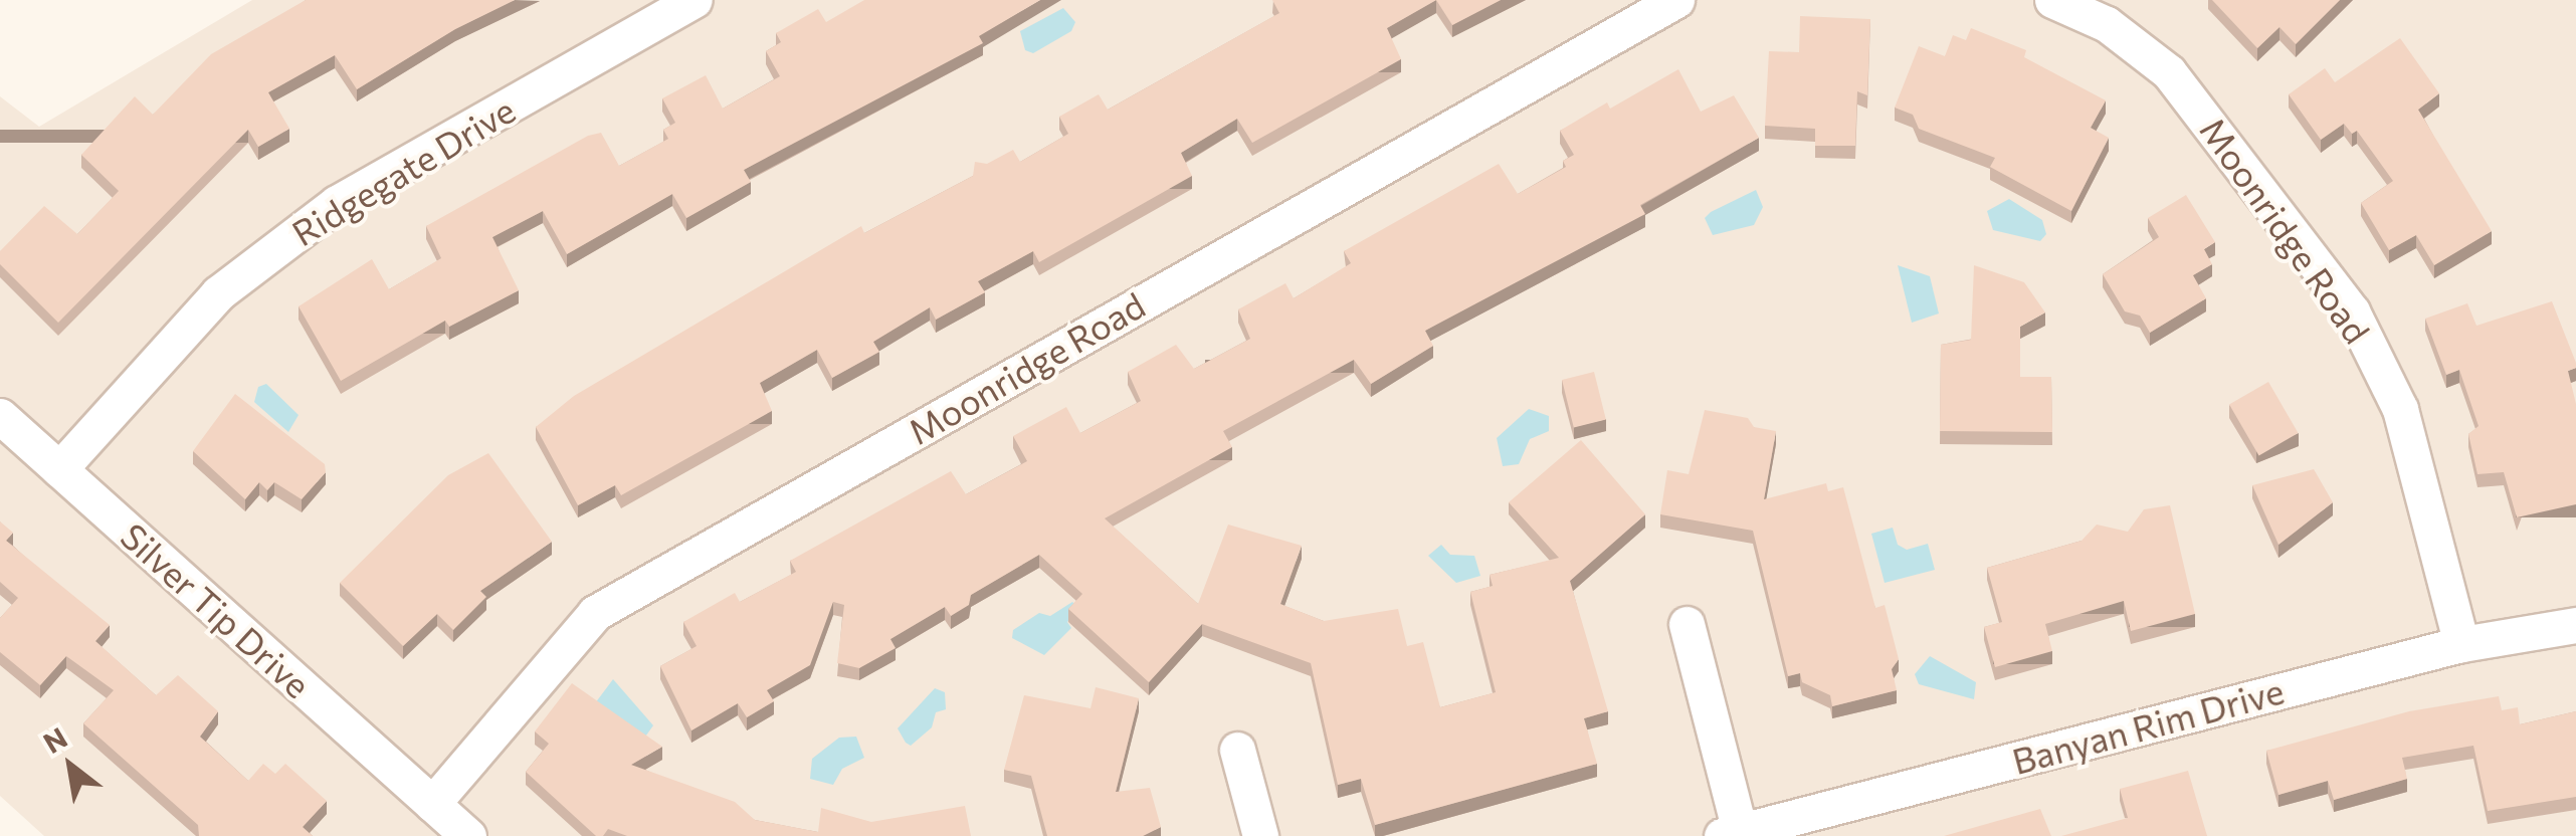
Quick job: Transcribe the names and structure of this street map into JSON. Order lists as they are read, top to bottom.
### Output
{
  "streets": {
    "street": [
      "Ridgegate Drive",
      "Moonridge Road",
      "Silver Tip Drive",
      "Banyan Rim Drive"
    ]
  },
  "crossings": [
    ["Ridgegate Drive", "Silver Tip Drive"],
    ["Moonridge Road", "Silver Tip Drive"],
    ["Moonridge Road", "Banyan Rim Drive"]
  ],
  "north": "top left"
}
